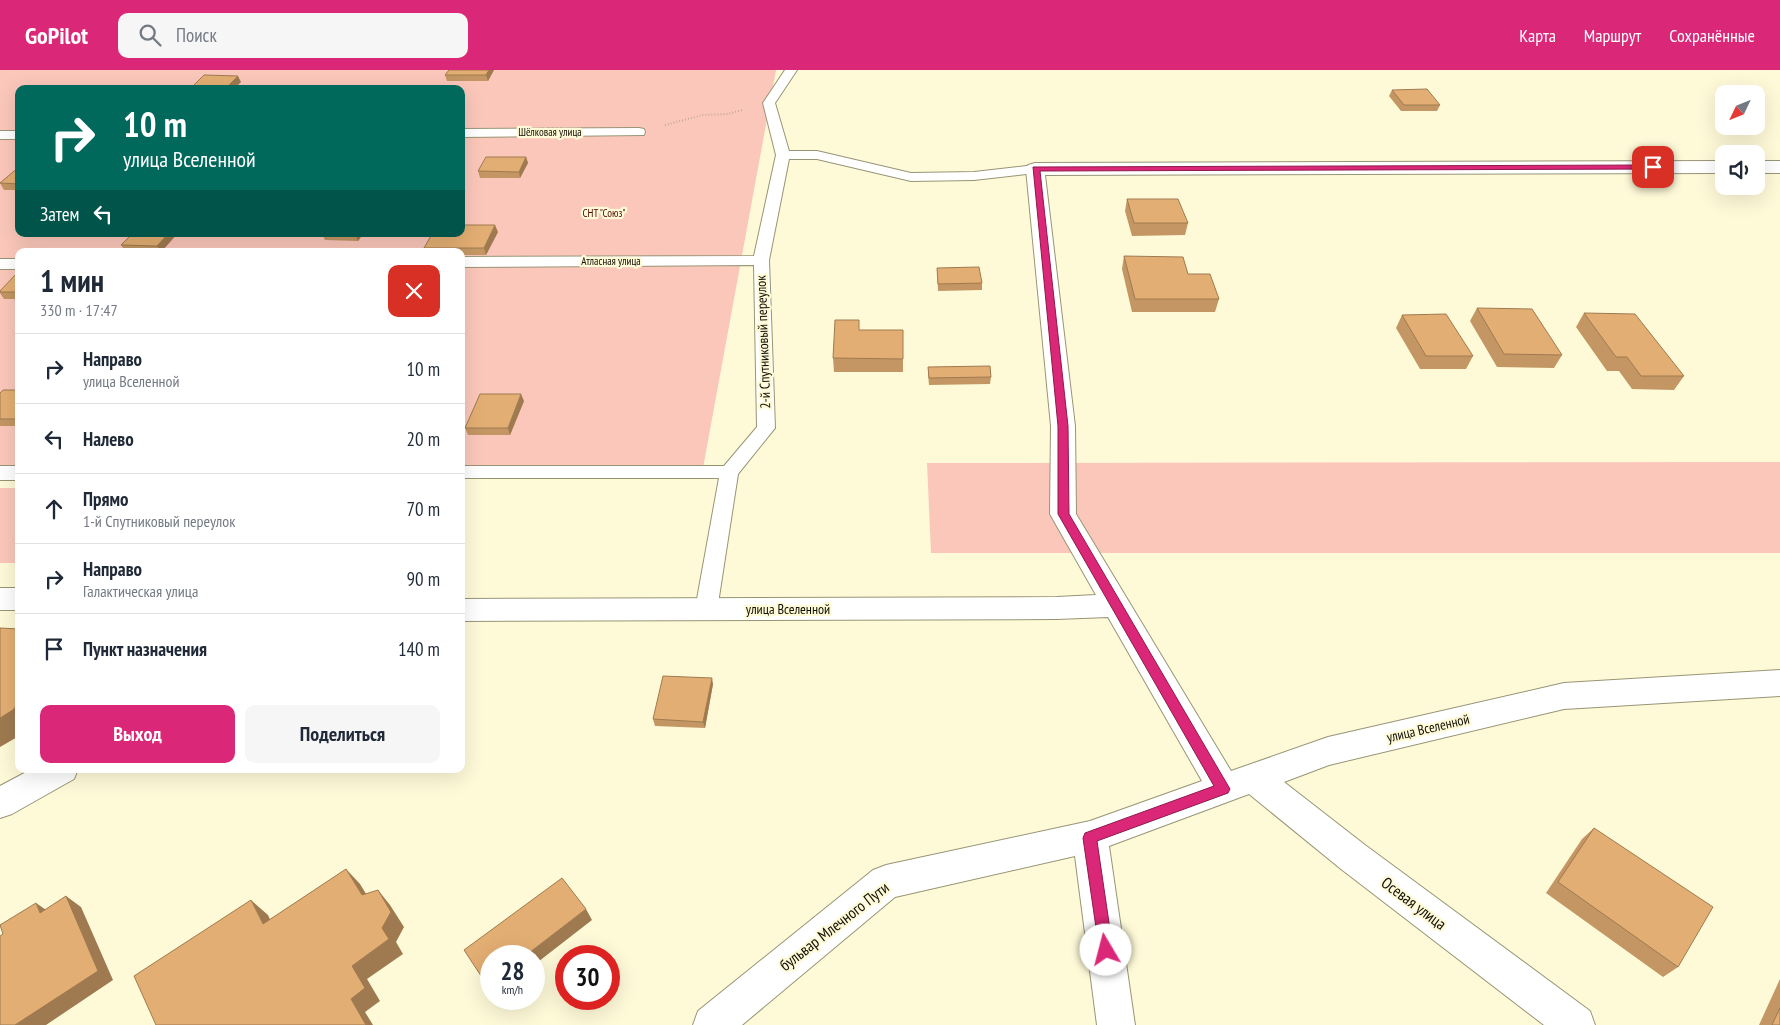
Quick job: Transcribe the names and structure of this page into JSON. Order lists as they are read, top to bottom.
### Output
{
  "streets": {
    "street": ["улица Вселенной", "Осевая улица", "бульвар Млечного Пути"],
    "lane": ["Шёлковая улица", "Атласная улица", "2-й Спутниковый переулок"]
  },
  "crossings": [
    ["Атласная улица", "2-й Спутниковый переулок"],
    ["улица Вселенной", "Осевая улица"],
    ["улица Вселенной", "бульвар Млечного Пути"]
  ],
  "parks": ["СНТ \"Союз\""],
  "north": "bottom left",
  "page": {
    "header": "GoPilot",
    "search": "Поиск",
    "nav": ["Карта", "Маршрут", "Сохранённые"],
    "turn": ["10 m", "улица Вселенной"],
    "then": "Затем",
    "heading": ["1 мин", "330 m · 17:47"],
    "list": [
      {
        "name": "Направо",
        "note": "улица Вселенной",
        "value": "10 m"
      },
      {
        "name": "Налево",
        "value": "20 m"
      },
      {
        "name": "Прямо",
        "note": "1-й Спутниковый переулок",
        "value": "70 m"
      },
      {
        "name": "Направо",
        "note": "Галактическая улица",
        "value": "90 m"
      },
      {
        "name": "Пункт назначения",
        "value": "140 m"
      }
    ],
    "buttons": ["Выход", "Поделиться"],
    "speed": "28 km/h",
    "limit": "30"
  }
}
